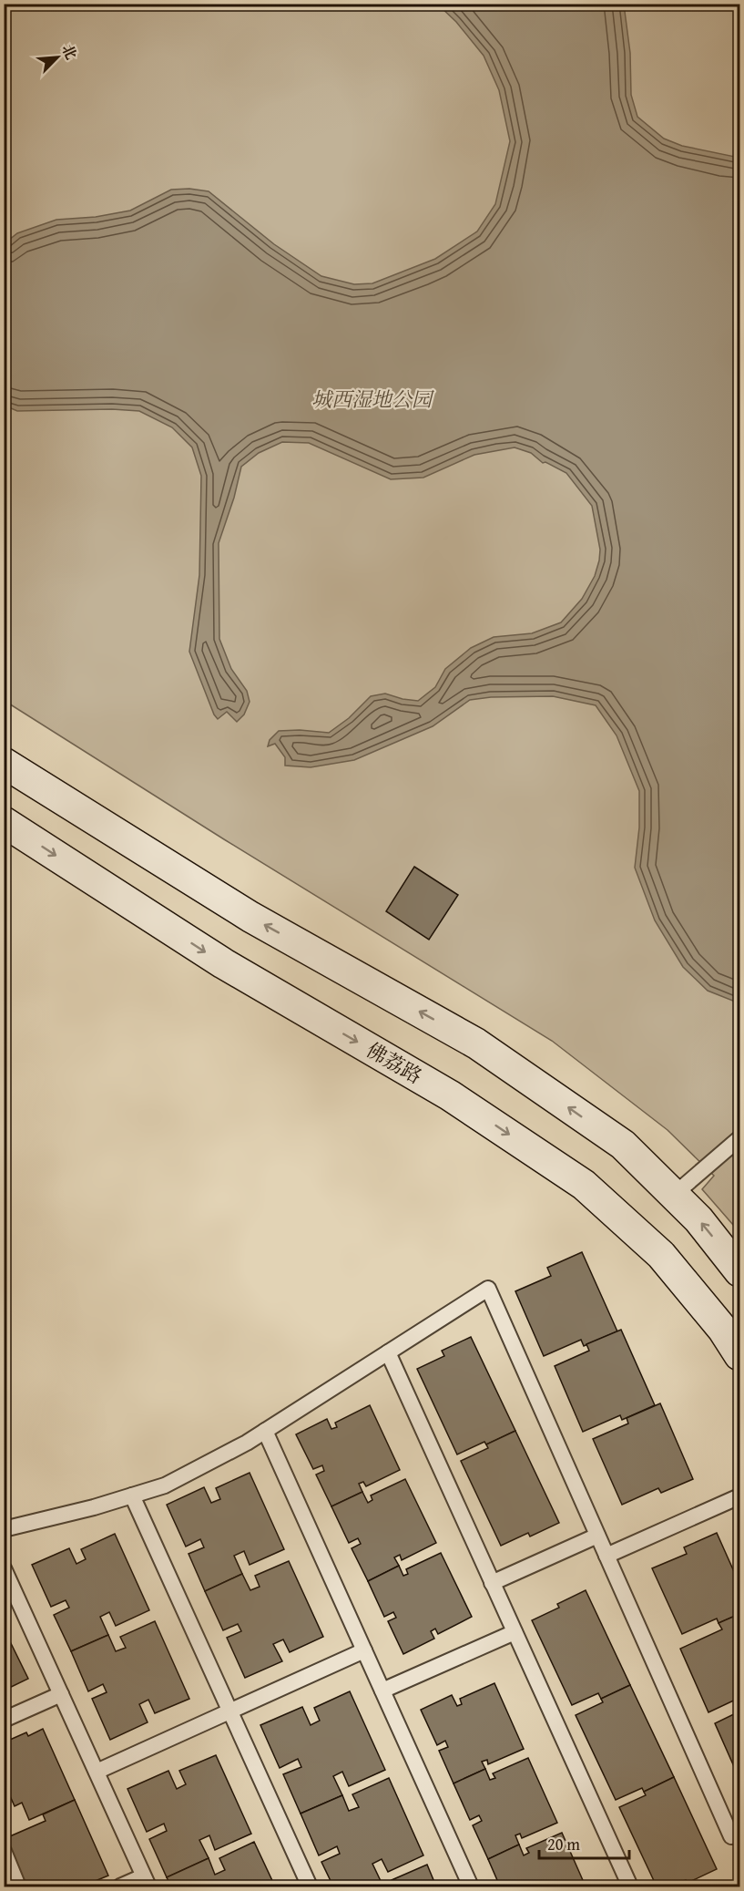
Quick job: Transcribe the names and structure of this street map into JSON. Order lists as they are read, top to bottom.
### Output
{
  "streets": {
    "main road": ["佛荔路"]
  },
  "parks": ["城西湿地公园"],
  "scale_bar": "20 m",
  "north": "top right"
}
